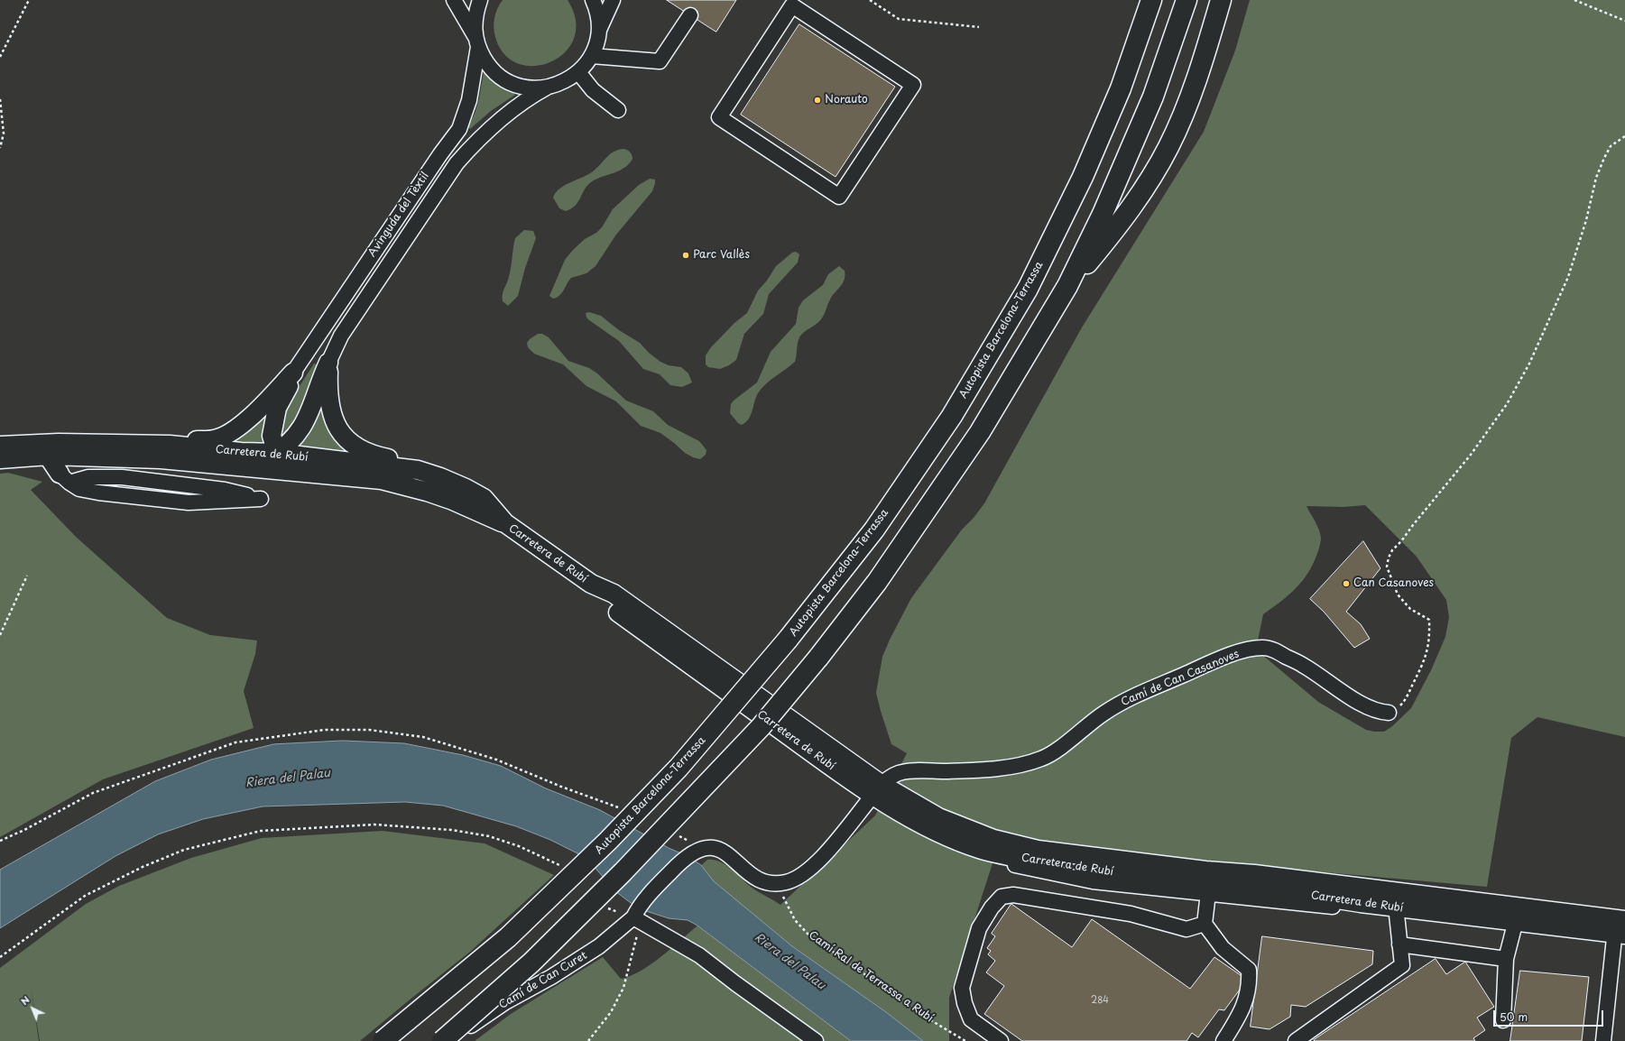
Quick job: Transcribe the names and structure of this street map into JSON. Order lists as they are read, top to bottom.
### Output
{
  "streets": {
    "highway": ["Autopista Barcelona-Terrassa"],
    "main road": ["Carretera de Rubí"],
    "street": ["Avinguda del Tèxtil", "Camí de Can Casanoves", "Camí de Can Curet"],
    "path": ["Camí Ral de Terrassa a Rubí"]
  },
  "crossings": [
    ["Carretera de Rubí", "Camí de Can Casanoves"]
  ],
  "water": ["Riera del Palau"],
  "places": ["Norauto", "Parc Vallès", "Can Casanoves"],
  "house_numbers": ["284"],
  "scale_bar": "50 m",
  "north": "top left"
}
